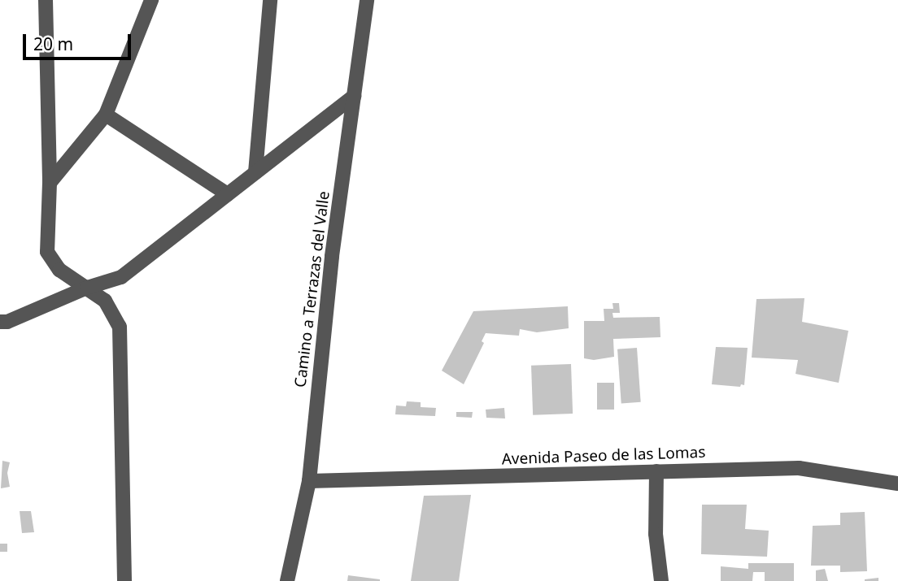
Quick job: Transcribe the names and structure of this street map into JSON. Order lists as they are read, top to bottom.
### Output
{
  "streets": {
    "street": ["Camino a Terrazas del Valle", "Avenida Paseo de las Lomas"]
  },
  "crossings": [
    ["Camino a Terrazas del Valle", "Avenida Paseo de las Lomas"]
  ],
  "scale_bar": "20 m"
}
